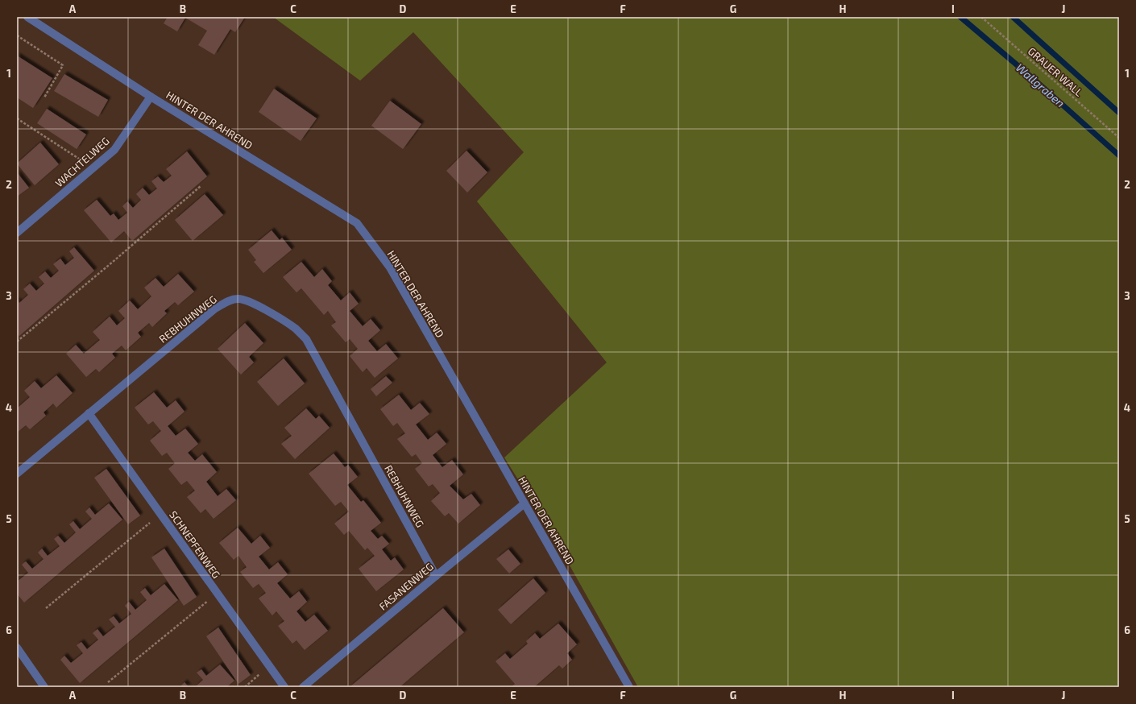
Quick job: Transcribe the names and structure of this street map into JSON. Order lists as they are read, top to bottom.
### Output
{
  "streets": {
    "street": [
      "HINTER DER AHREND",
      "WACHTELWEG",
      "REBHUHNWEG",
      "SCHNEPFENWEG",
      "FASANENWEG"
    ],
    "path": ["GRAUER WALL"]
  },
  "crossings": [
    ["HINTER DER AHREND", "WACHTELWEG"],
    ["HINTER DER AHREND", "FASANENWEG"],
    ["REBHUHNWEG", "SCHNEPFENWEG"],
    ["REBHUHNWEG", "FASANENWEG"]
  ],
  "water": ["Wallgraben"],
  "grid": {
    "columns": [
      "A",
      "B",
      "C",
      "D",
      "E",
      "F",
      "G",
      "H",
      "I",
      "J"
    ],
    "rows": [
      "1",
      "2",
      "3",
      "4",
      "5",
      "6"
    ]
  }
}
